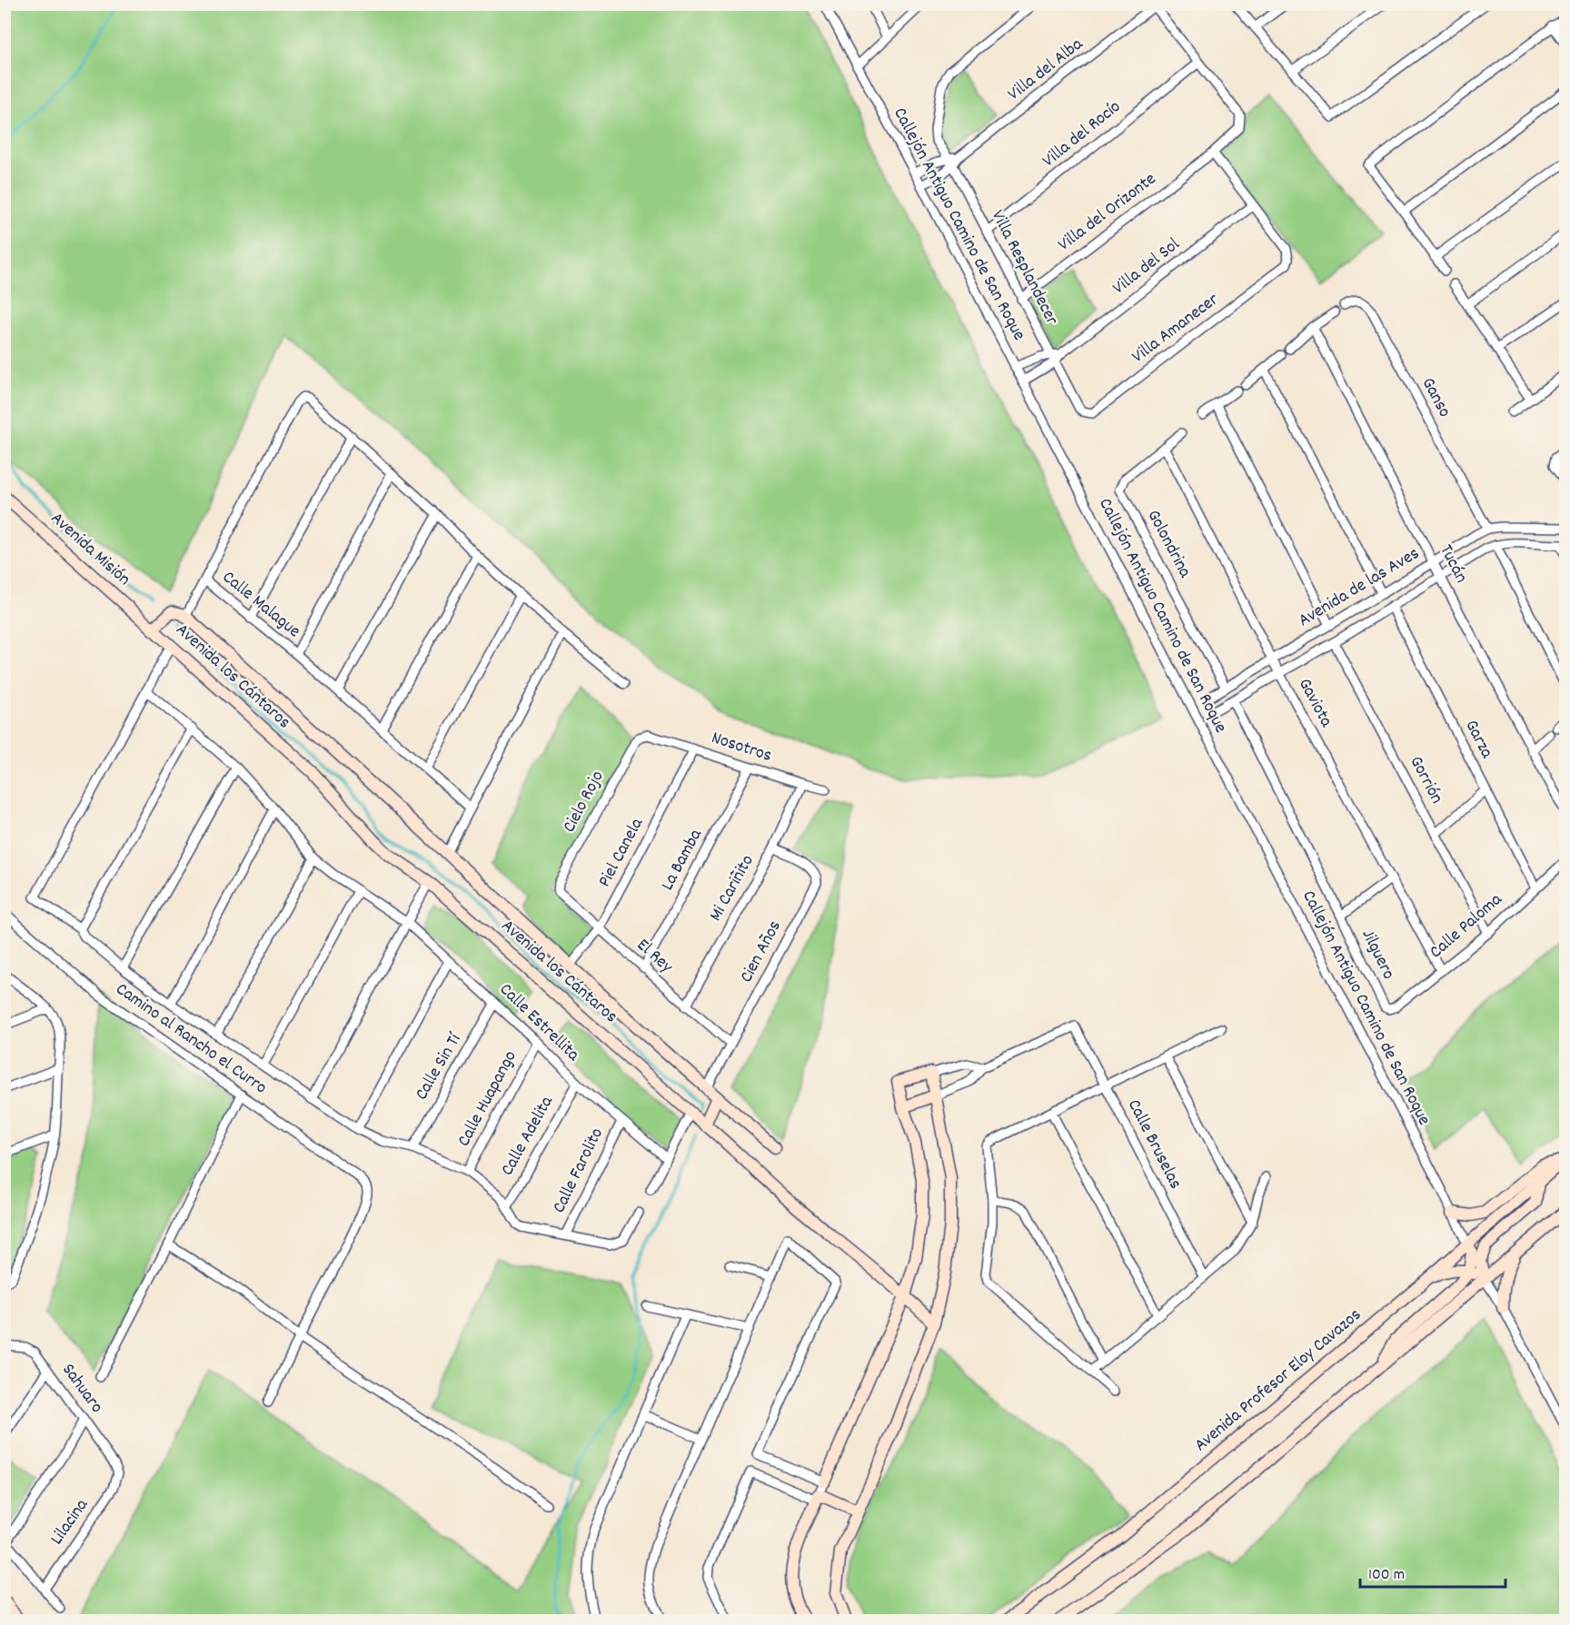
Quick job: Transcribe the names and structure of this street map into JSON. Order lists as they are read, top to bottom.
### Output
{
  "streets": {
    "street": [
      "Villa del Alba",
      "Villa del Rocío",
      "Villa del Orizonte",
      "Callejón Antiguo Camino de San Roque",
      "Villa del Sol",
      "Villa Resplandecer",
      "Villa Amanecer",
      "Ganso",
      "Golondrina",
      "Avenida Misión",
      "Tucán",
      "Avenida de las Aves",
      "Calle Malague",
      "Avenida los Cántaros",
      "Gaviota",
      "Garza",
      "Nosotros",
      "Gorrión",
      "Cielo Rojo",
      "Piel Canela",
      "La Bamba",
      "Mi Cariñito",
      "Calle Paloma",
      "Cien Años",
      "Jilguero",
      "El Rey",
      "Calle Estrellita",
      "Camino al Rancho el Curro",
      "Calle Sin Tí",
      "Calle Huapango",
      "Calle Adelita",
      "Calle Bruselas",
      "Calle Farolito",
      "Avenida Profesor Eloy Cavazos",
      "Sahuaro",
      "Lilacina"
    ]
  },
  "crossings": [
    ["Villa del Alba", "Villa del Orizonte"],
    ["Villa del Alba", "Callejón Antiguo Camino de San Roque"],
    ["Villa del Alba", "Villa Resplandecer"],
    ["Villa del Rocío", "Villa del Orizonte"],
    ["Villa del Rocío", "Villa Resplandecer"],
    ["Villa del Orizonte", "Villa Resplandecer"],
    ["Callejón Antiguo Camino de San Roque", "Villa del Sol"],
    ["Callejón Antiguo Camino de San Roque", "Avenida Profesor Eloy Cavazos"],
    ["Villa del Sol", "Villa Resplandecer"],
    ["Villa del Sol", "Villa Amanecer"],
    ["Villa Resplandecer", "Villa Amanecer"],
    ["Ganso", "Avenida de las Aves"],
    ["Golondrina", "Avenida de las Aves"],
    ["Golondrina", "Gaviota"],
    ["Avenida Misión", "Avenida los Cántaros"],
    ["Tucán", "Avenida de las Aves"],
    ["Avenida de las Aves", "Gaviota"],
    ["Avenida de las Aves", "Garza"],
    ["Avenida de las Aves", "Gorrión"],
    ["Avenida los Cántaros", "Piel Canela"],
    ["Avenida los Cántaros", "Cien Años"],
    ["Gaviota", "Calle Paloma"],
    ["Garza", "Calle Paloma"],
    ["Nosotros", "Cielo Rojo"],
    ["Nosotros", "Piel Canela"],
    ["Nosotros", "La Bamba"],
    ["Nosotros", "Mi Cariñito"],
    ["Gorrión", "Calle Paloma"],
    ["Cielo Rojo", "El Rey"],
    ["Piel Canela", "El Rey"],
    ["La Bamba", "El Rey"],
    ["Mi Cariñito", "Cien Años"],
    ["Mi Cariñito", "El Rey"],
    ["Calle Paloma", "Jilguero"],
    ["Cien Años", "El Rey"],
    ["Calle Estrellita", "Calle Sin Tí"],
    ["Calle Estrellita", "Calle Huapango"],
    ["Calle Estrellita", "Calle Adelita"],
    ["Calle Estrellita", "Calle Farolito"],
    ["Sahuaro", "Lilacina"]
  ],
  "scale_bar": "100 m"
}
